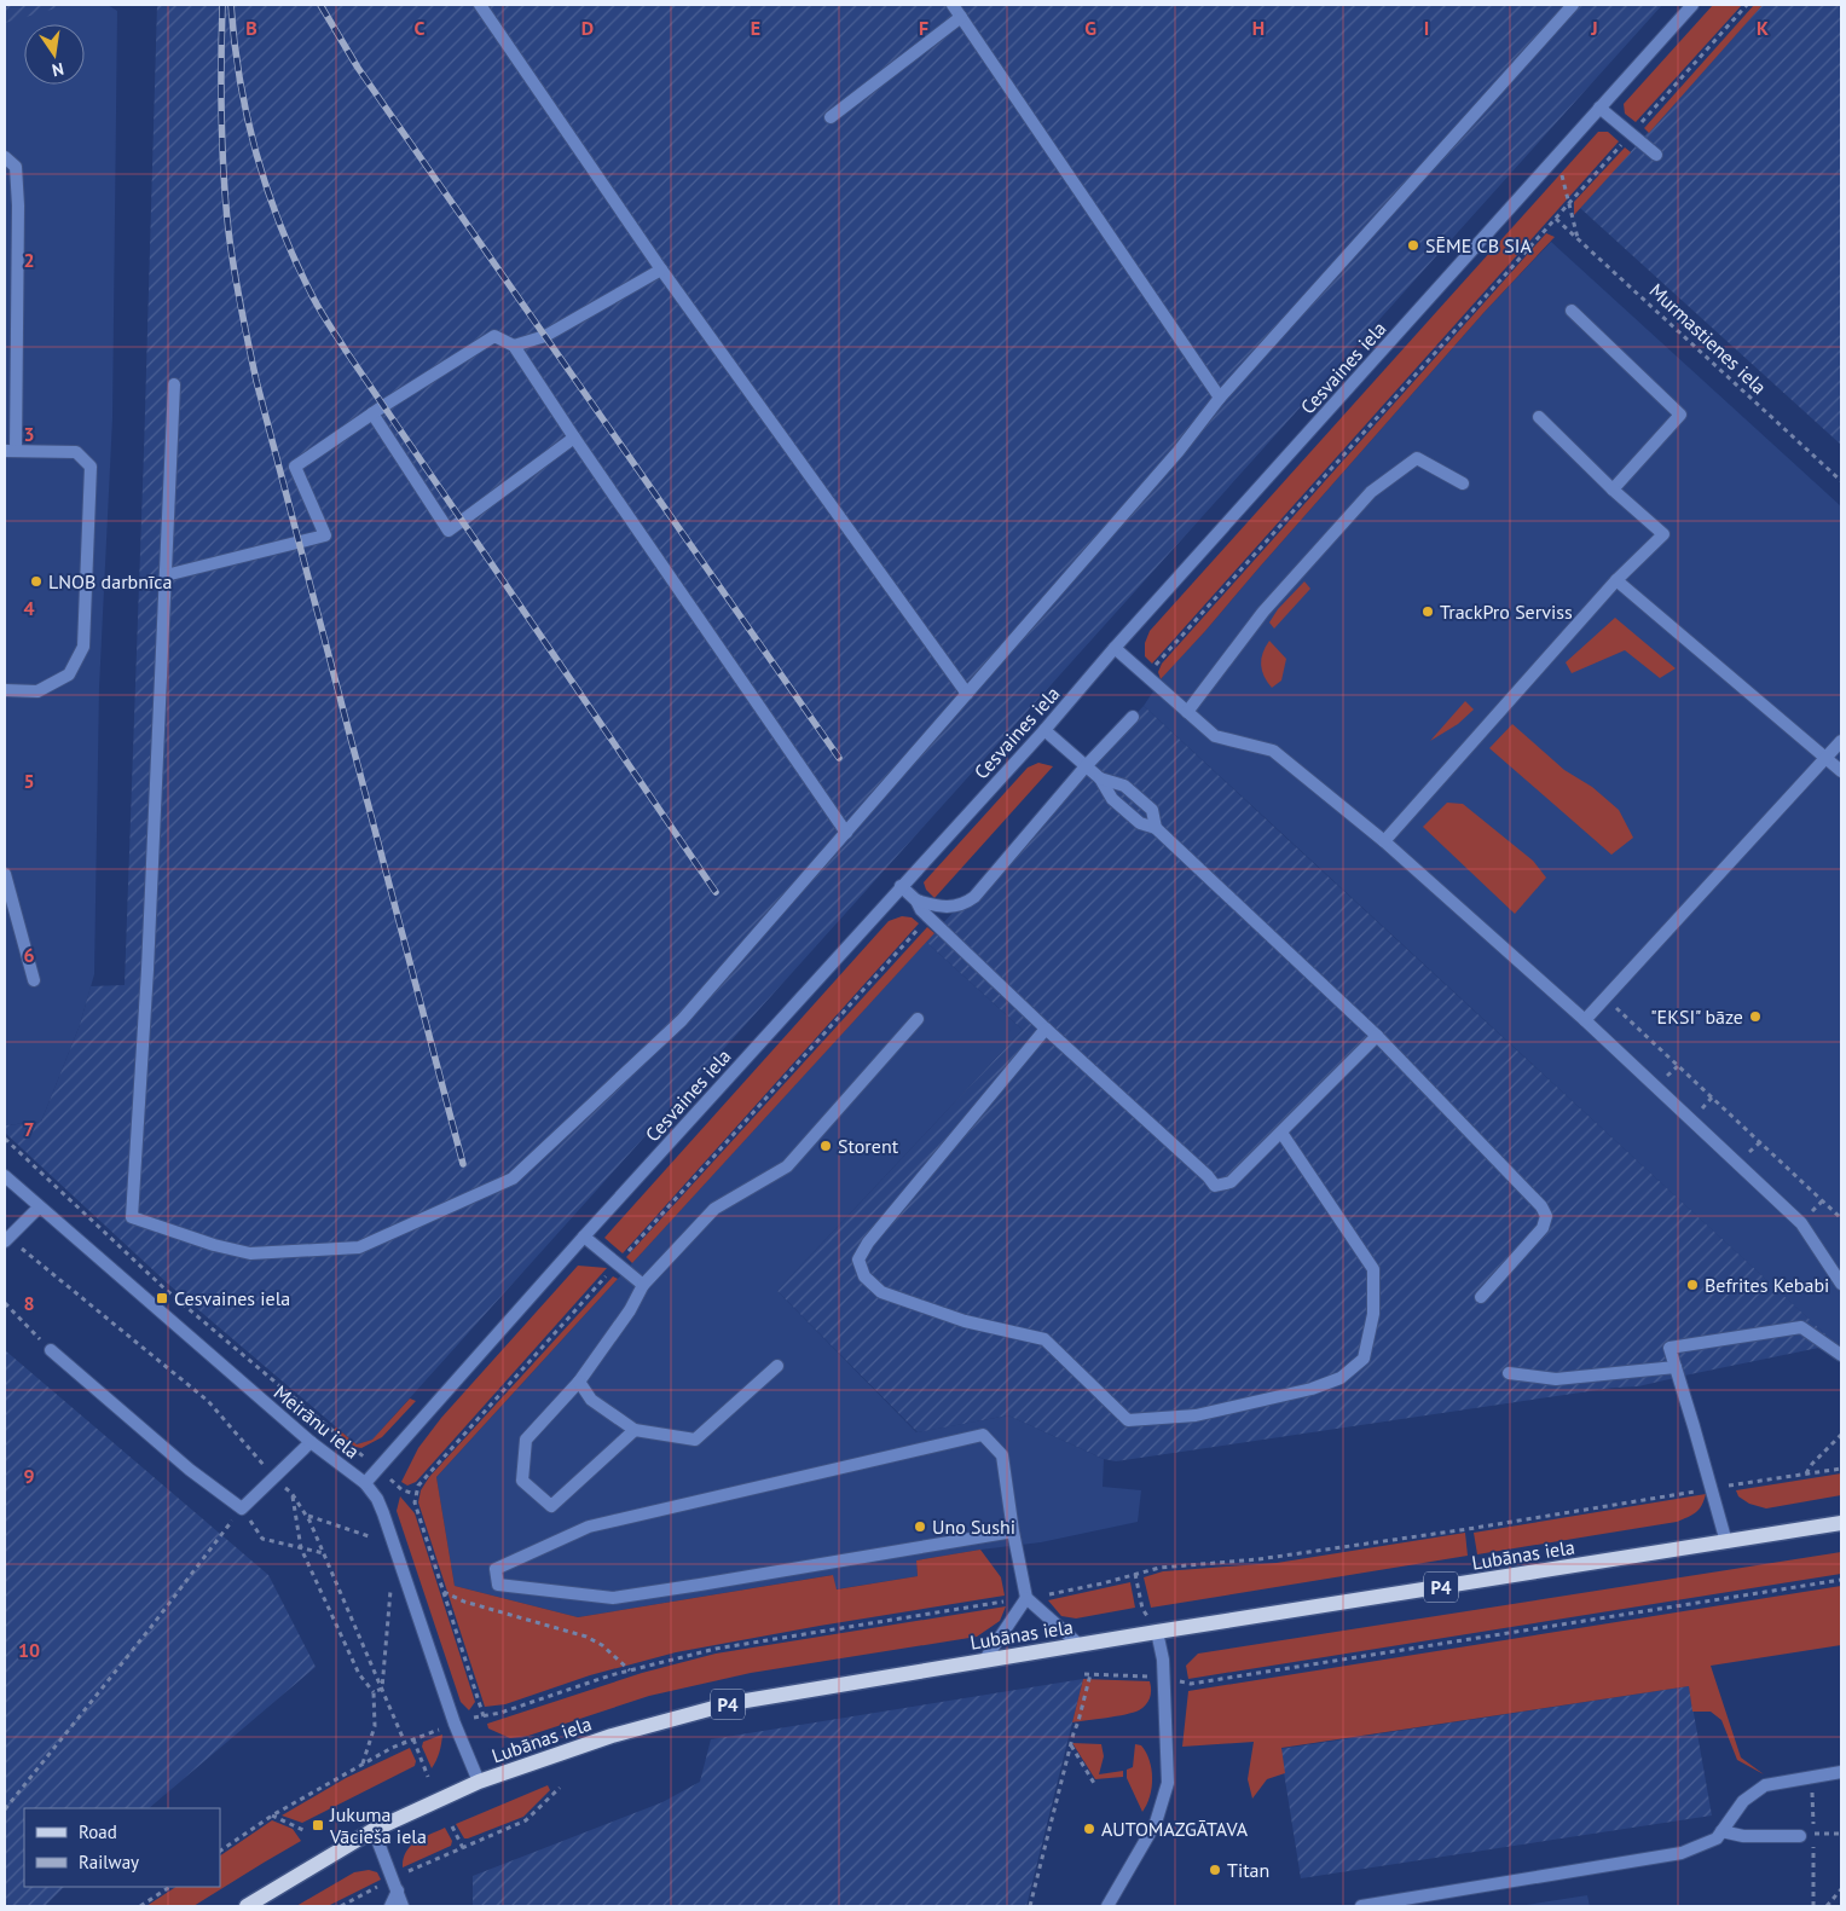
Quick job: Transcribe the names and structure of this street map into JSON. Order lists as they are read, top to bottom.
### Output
{
  "streets": {
    "main road": ["Lubānas iela", "P4"],
    "street": ["Cesvaines iela", "Meirānu iela"],
    "path": ["Murmastienes iela"]
  },
  "crossings": [
    ["Cesvaines iela", "Meirānu iela"],
    ["Meirānu iela", "Lubānas iela"]
  ],
  "places": {
    "other": [
      "SĒME CB SIA",
      "LNOB darbnīca",
      "TrackPro Serviss",
      "\"EKSI\" bāze",
      "Storent",
      "Befrites Kebabi",
      "Uno Sushi",
      "AUTOMAZGĀTAVA",
      "Titan"
    ],
    "transit": ["Cesvaines iela", "Jukuma Vācieša iela"]
  },
  "legend": ["Road", "Railway"],
  "north": "bottom",
  "grid": {
    "columns": [
      "B",
      "C",
      "D",
      "E",
      "F",
      "G",
      "H",
      "I",
      "J",
      "K"
    ],
    "rows": [
      "2",
      "3",
      "4",
      "5",
      "6",
      "7",
      "8",
      "9",
      "10"
    ]
  }
}
